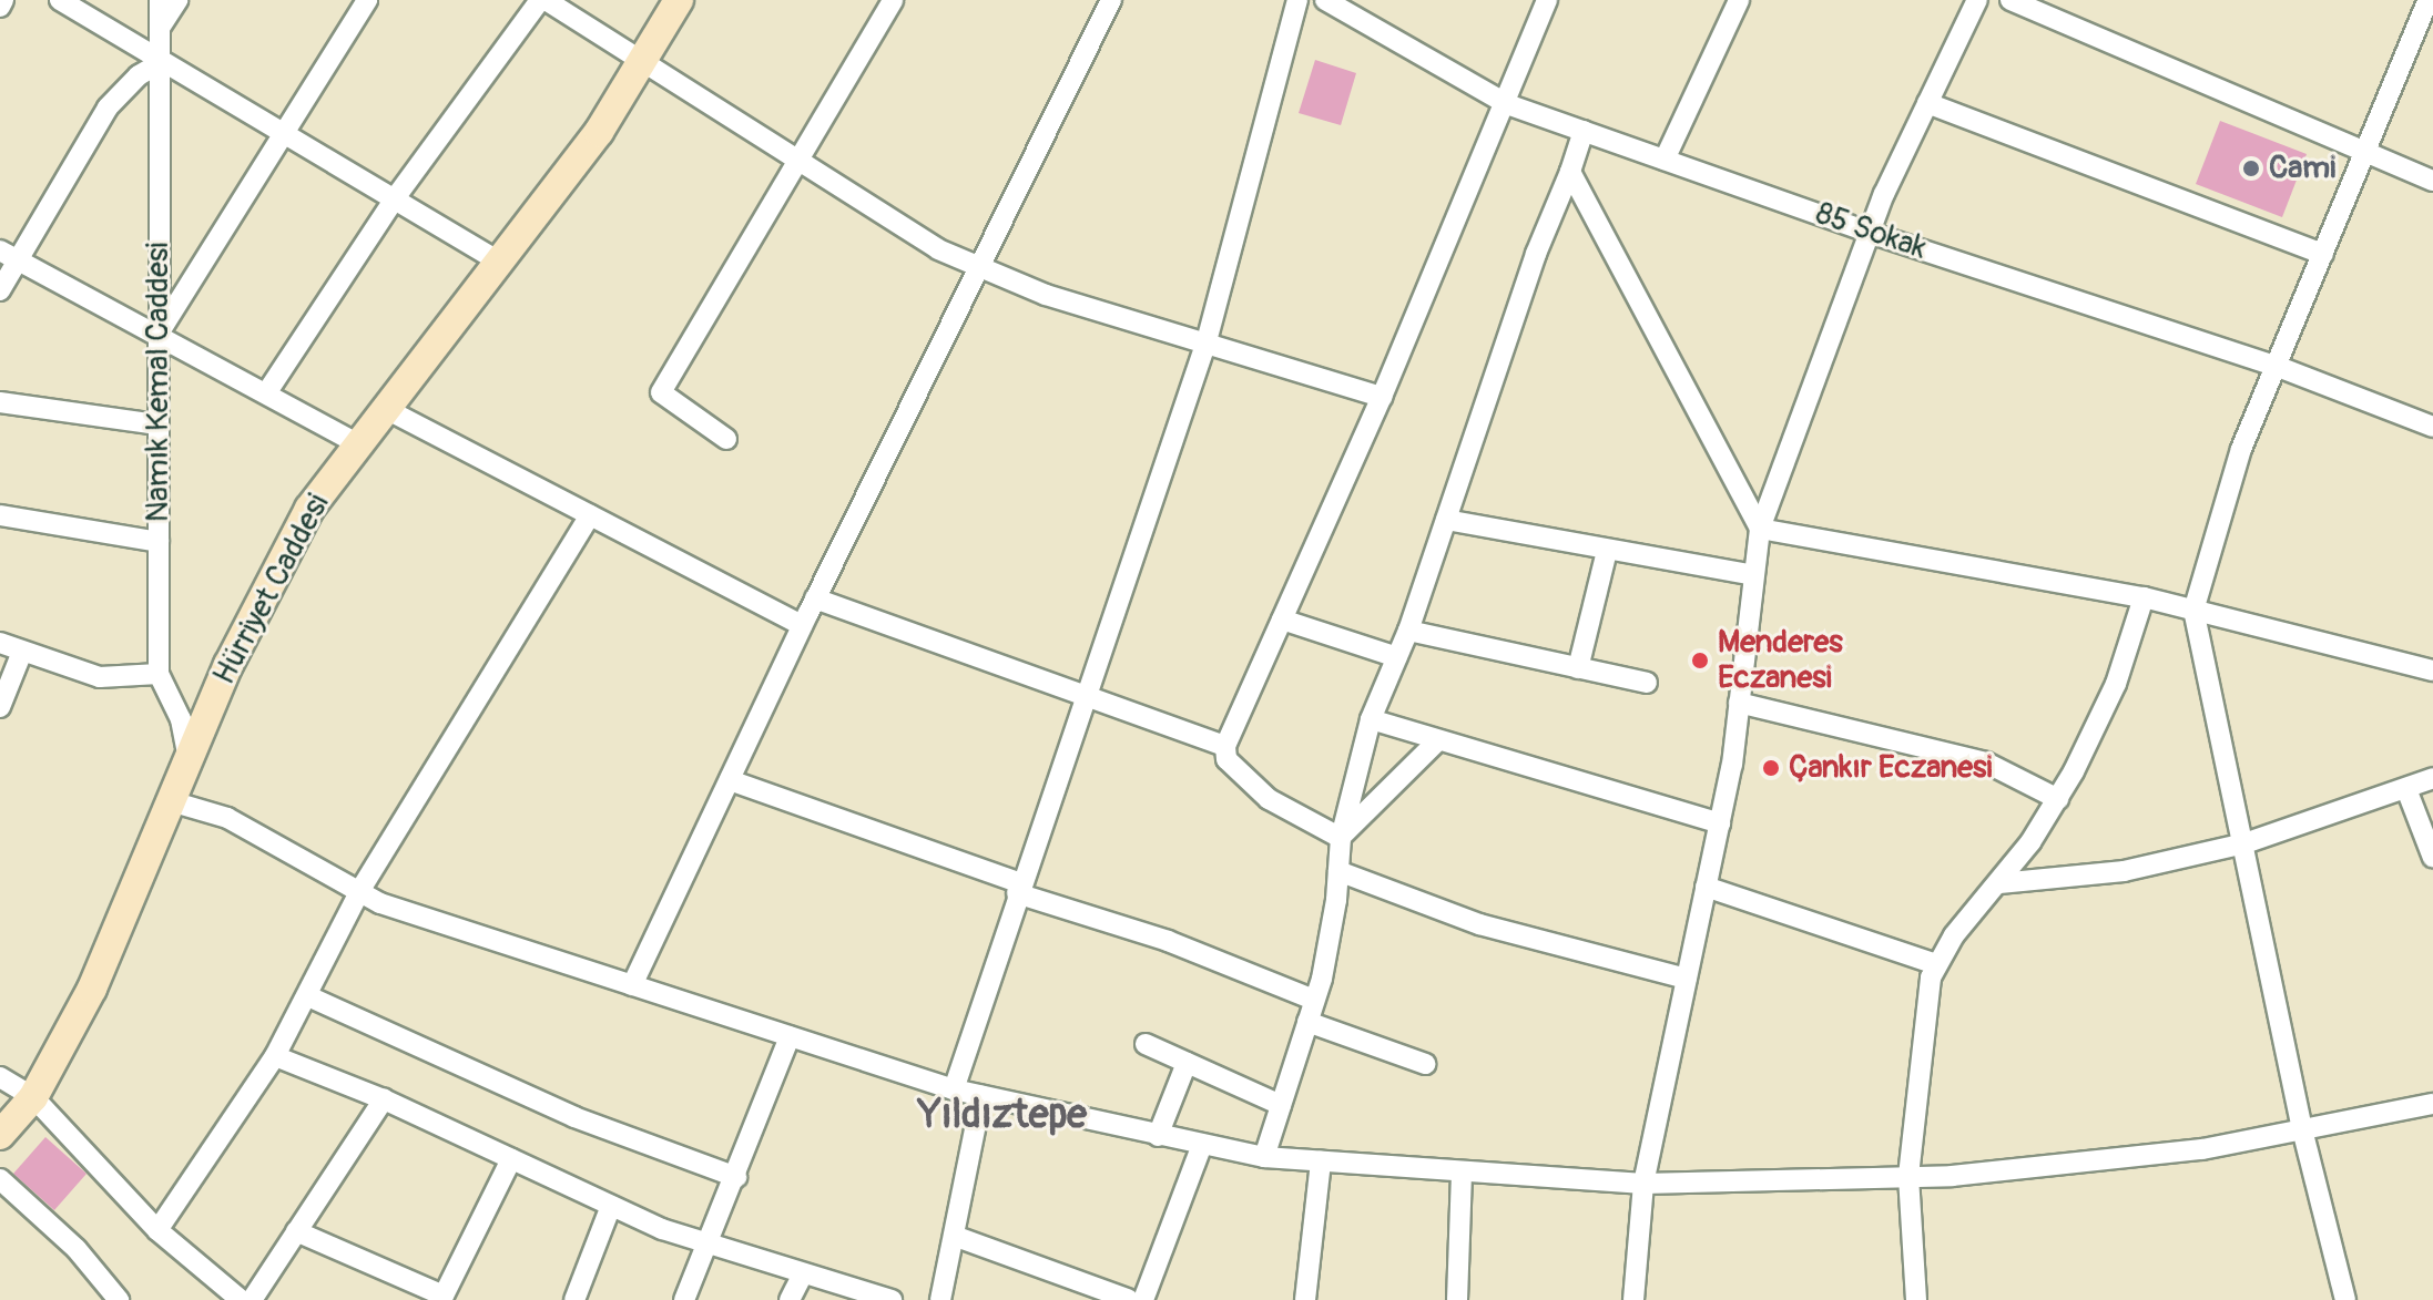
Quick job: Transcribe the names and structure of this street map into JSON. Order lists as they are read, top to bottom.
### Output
{
  "streets": {
    "street": ["85 Sokak", "Namık Kemal Caddesi", "Hürriyet Caddesi"]
  },
  "crossings": [
    ["Namık Kemal Caddesi", "Hürriyet Caddesi"]
  ],
  "districts": ["Yıldıztepe"],
  "places": ["Cami", "Menderes Eczanesi", "Çankır Eczanesi"]
}
